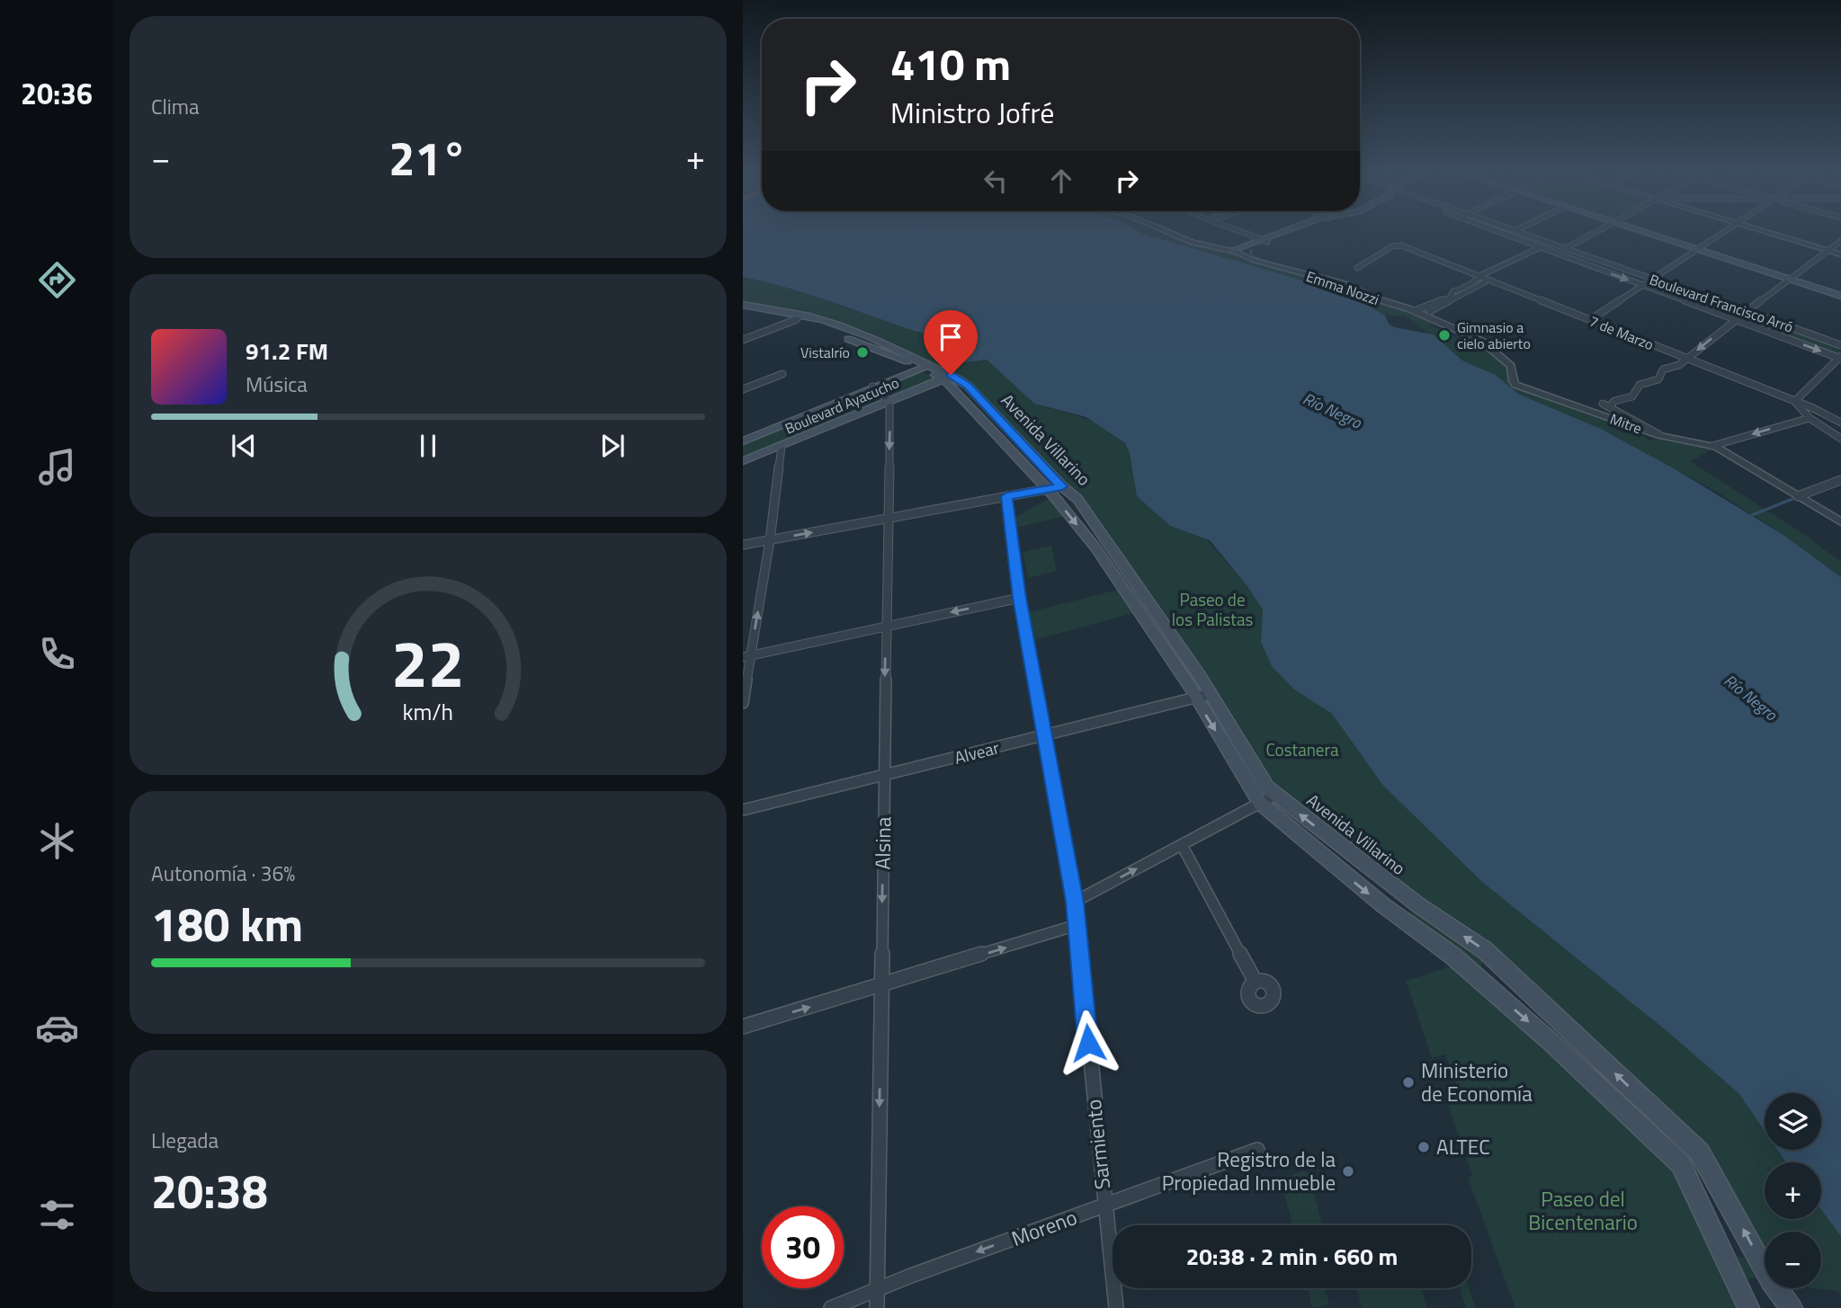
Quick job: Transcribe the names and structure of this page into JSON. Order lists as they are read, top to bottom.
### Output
{
  "streets": {
    "main road": ["Boulevard Ayacucho", "Avenida Villarino"],
    "street": [
      "Emma Nozzi",
      "Boulevard Francisco Arró",
      "7 de Marzo",
      "Mitre",
      "Alvear",
      "Alsina",
      "Sarmiento",
      "Moreno"
    ]
  },
  "crossings": [
    ["Emma Nozzi", "Mitre"],
    ["Boulevard Ayacucho", "Avenida Villarino"],
    ["Boulevard Ayacucho", "Alsina"],
    ["Avenida Villarino", "Alvear"],
    ["Alvear", "Alsina"],
    ["Alvear", "Sarmiento"],
    ["Alsina", "Moreno"],
    ["Sarmiento", "Moreno"]
  ],
  "one_way": ["Alsina", "Moreno"],
  "water": ["Río Negro"],
  "parks": ["Paseo de los Palistas", "Costanera", "Paseo del Bicentenario"],
  "places": [
    "Gimnasio a cielo abierto",
    "Vistalrío",
    "Ministerio de Economía",
    "ALTEC",
    "Registro de la Propiedad Inmueble"
  ],
  "page": {
    "tabs": "20:36",
    "tile": [
      "Clima",
      ["Autonomía · 36%", "180 km"],
      ["Llegada", "20:38"]
    ],
    "turn": ["410 m", "Ministro Jofré"],
    "heat": ["−", "21°", "+"],
    "song": ["91.2 FM", "Música"],
    "map_buttons": ["+", "−"],
    "limit": "30",
    "trip": "20:38 · 2 min · 660 m",
    "gauge": ["22", "km/h"]
  }
}
